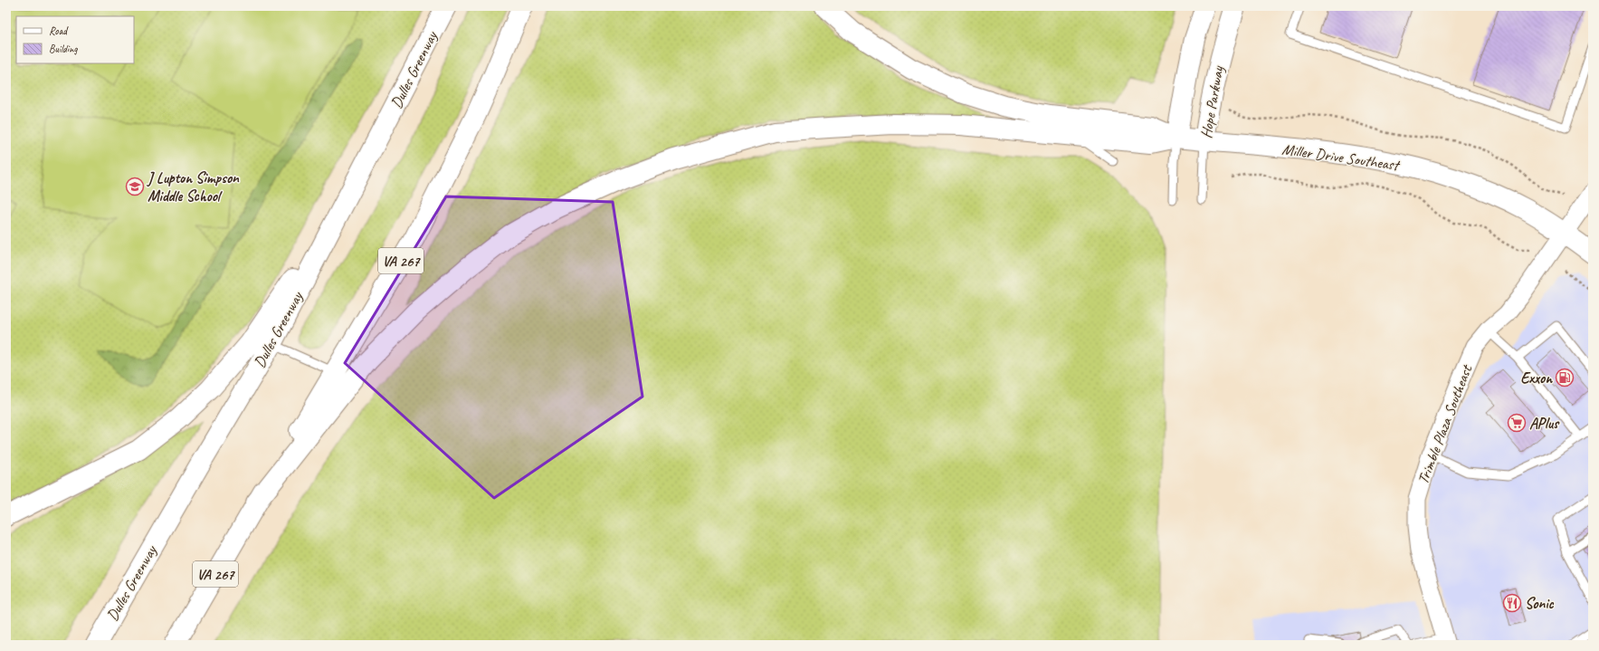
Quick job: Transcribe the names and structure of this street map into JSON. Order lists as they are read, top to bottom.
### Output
{
  "streets": {
    "main road": [
      "Dulles Greenway",
      "Hope Parkway",
      "Miller Drive Southeast",
      "VA 267"
    ],
    "street": ["Trimble Plaza Southeast"]
  },
  "crossings": [
    ["Hope Parkway", "Miller Drive Southeast"],
    ["Miller Drive Southeast", "Trimble Plaza Southeast"]
  ],
  "places": {
    "school or university": ["J Lupton Simpson Middle School"],
    "fuel station": ["Exxon"],
    "supermarket": ["APlus"],
    "restaurant": ["Sonic"]
  },
  "legend": ["Road", "Building"]
}
